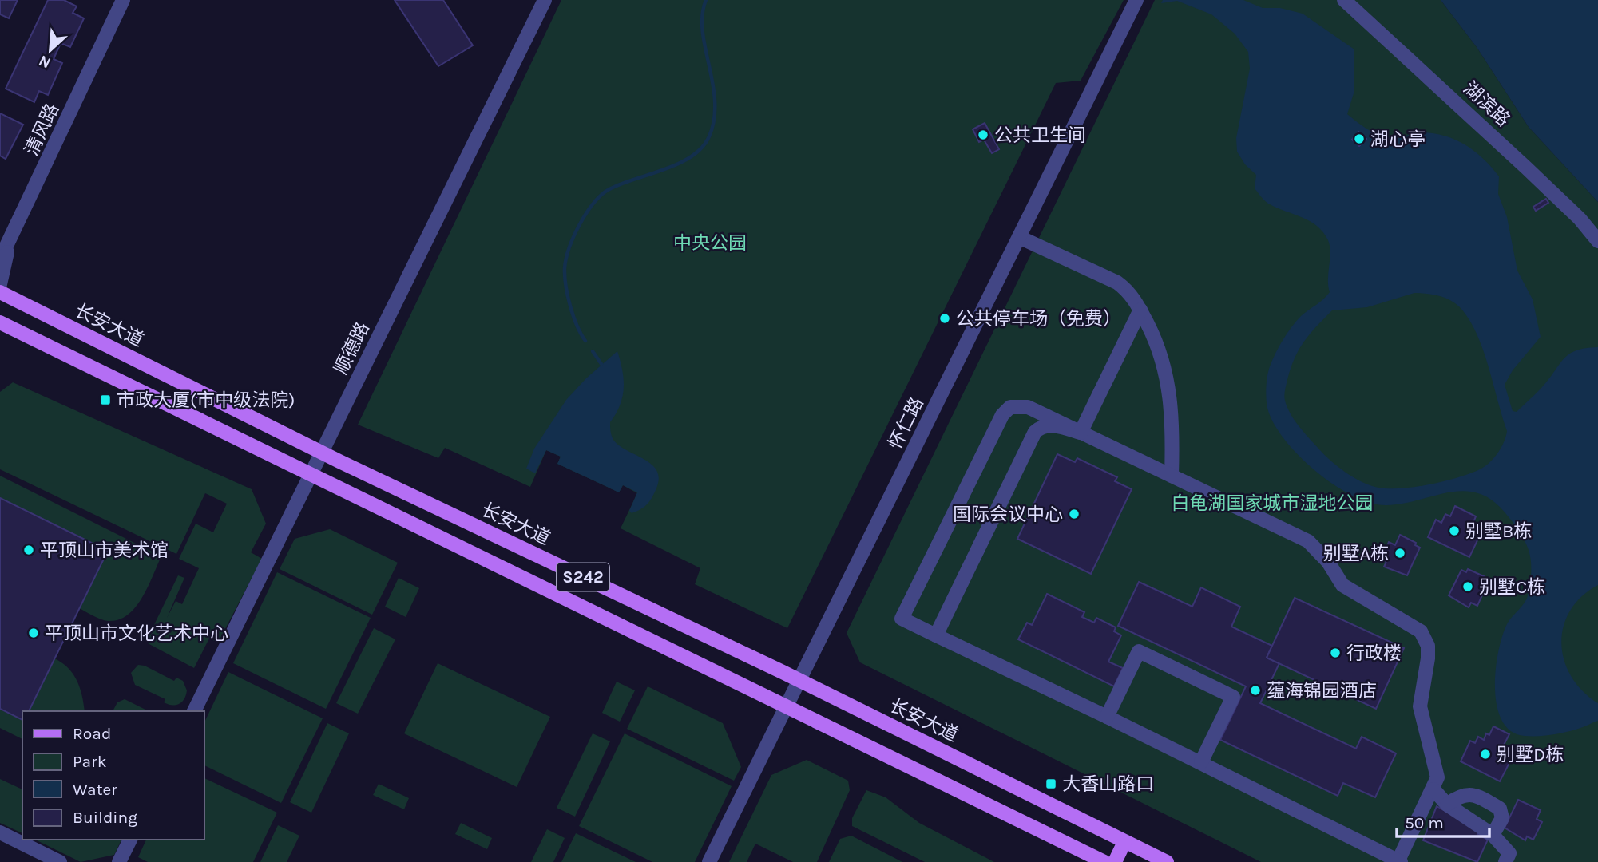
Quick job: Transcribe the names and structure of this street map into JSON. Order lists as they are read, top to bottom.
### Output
{
  "streets": {
    "main road": ["长安大道", "S242"],
    "street": [
      "湖滨路",
      "清风路",
      "顺德路",
      "怀仁路"
    ]
  },
  "crossings": [
    ["长安大道", "顺德路"],
    ["长安大道", "怀仁路"],
    ["顺德路", "S242"],
    ["怀仁路", "S242"]
  ],
  "parks": ["中央公园", "白龟湖国家城市湿地公园"],
  "places": {
    "other": [
      "公共卫生间",
      "湖心亭",
      "公共停车场（免费）",
      "国际会议中心",
      "别墅B栋",
      "平顶山市美术馆",
      "别墅A栋",
      "别墅C栋",
      "平顶山市文化艺术中心",
      "行政楼",
      "蕴海锦园酒店",
      "别墅D栋"
    ],
    "transit": ["市政大厦(市中级法院)", "大香山路口"]
  },
  "legend": [
    "Road",
    "Park",
    "Water",
    "Building"
  ],
  "scale_bar": "50 m",
  "north": "bottom left"
}
